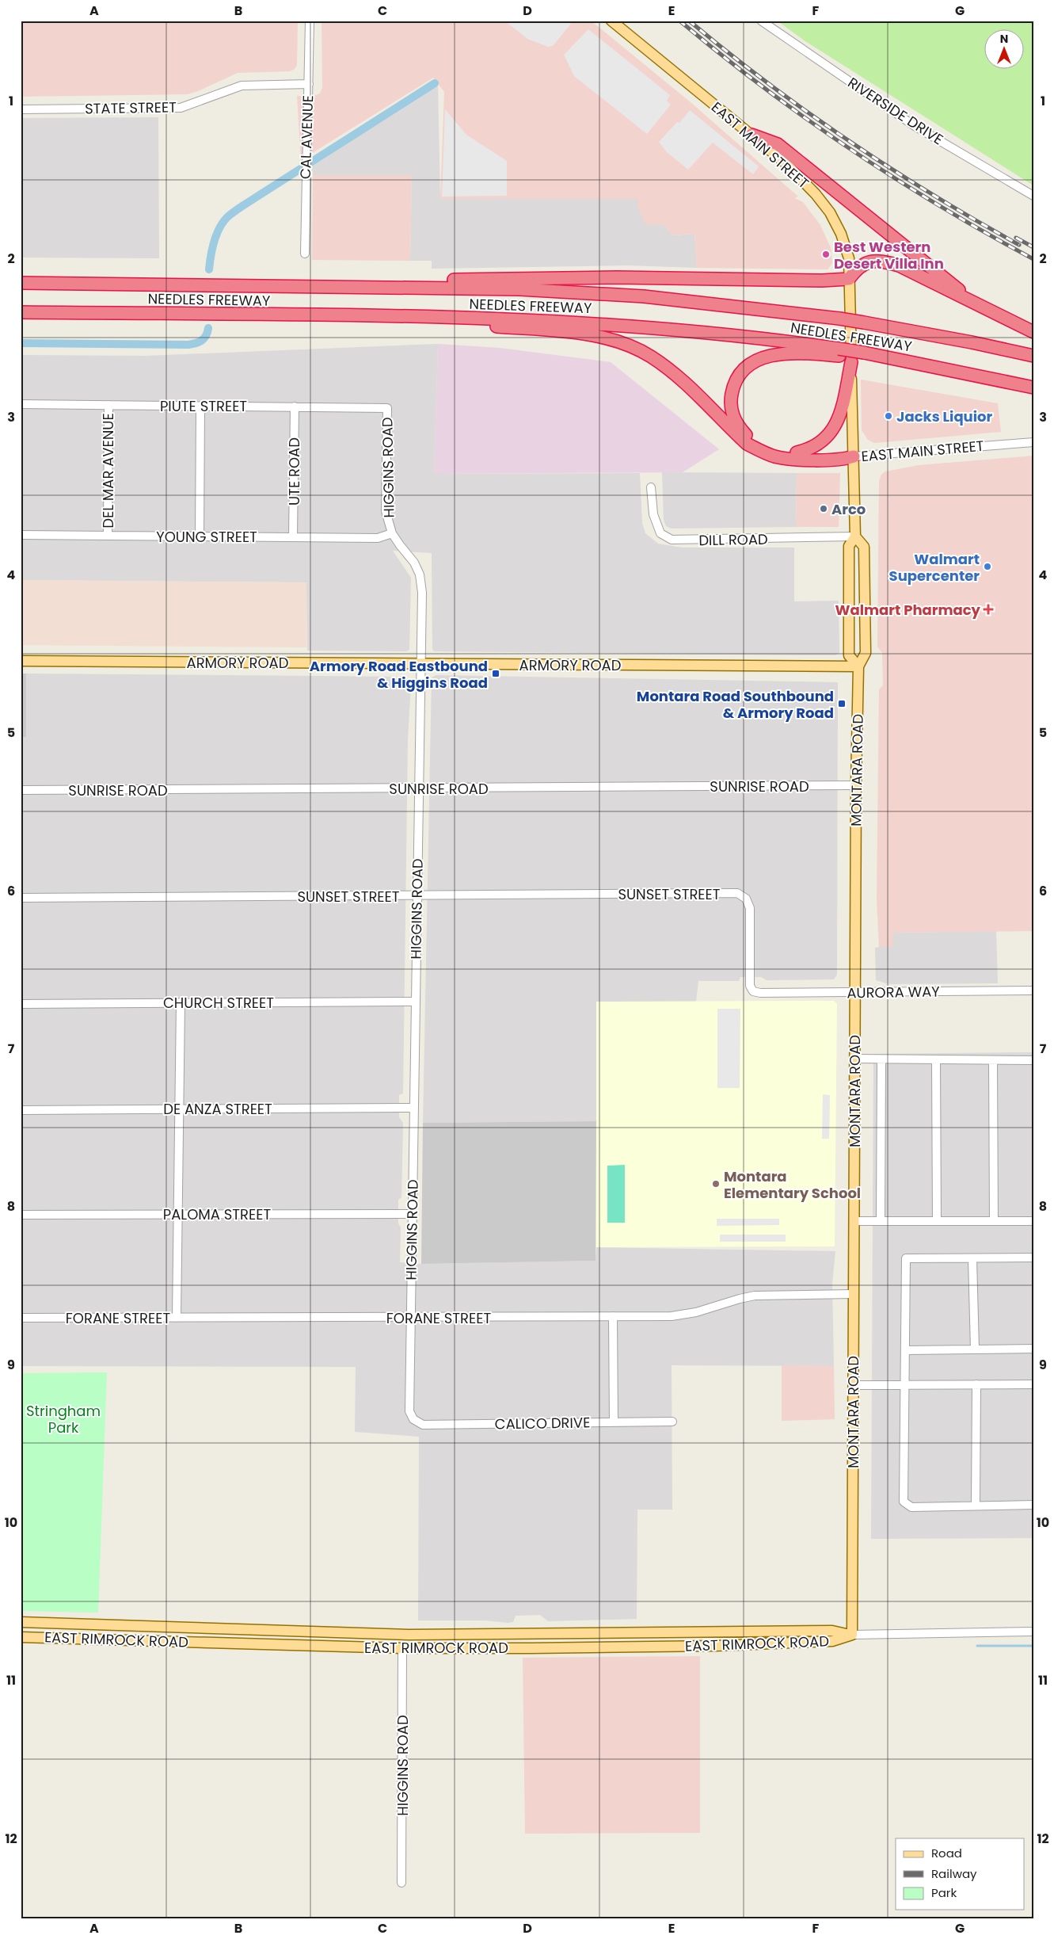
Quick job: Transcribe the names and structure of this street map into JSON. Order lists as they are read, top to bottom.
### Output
{
  "streets": {
    "highway": ["NEEDLES FREEWAY"],
    "main road": [
      "EAST MAIN STREET",
      "ARMORY ROAD",
      "MONTARA ROAD",
      "EAST RIMROCK ROAD"
    ],
    "street": [
      "STATE STREET",
      "RIVERSIDE DRIVE",
      "CAL AVENUE",
      "PIUTE STREET",
      "HIGGINS ROAD",
      "DEL MAR AVENUE",
      "UTE ROAD",
      "YOUNG STREET",
      "DILL ROAD",
      "SUNRISE ROAD",
      "SUNSET STREET",
      "AURORA WAY",
      "CHURCH STREET",
      "DE ANZA STREET",
      "PALOMA STREET",
      "FORANE STREET",
      "CALICO DRIVE"
    ]
  },
  "crossings": [
    ["STATE STREET", "CAL AVENUE"],
    ["EAST MAIN STREET", "MONTARA ROAD"],
    ["PIUTE STREET", "HIGGINS ROAD"],
    ["PIUTE STREET", "DEL MAR AVENUE"],
    ["PIUTE STREET", "UTE ROAD"],
    ["HIGGINS ROAD", "YOUNG STREET"],
    ["HIGGINS ROAD", "ARMORY ROAD"],
    ["HIGGINS ROAD", "SUNRISE ROAD"],
    ["HIGGINS ROAD", "SUNSET STREET"],
    ["HIGGINS ROAD", "CHURCH STREET"],
    ["HIGGINS ROAD", "DE ANZA STREET"],
    ["HIGGINS ROAD", "PALOMA STREET"],
    ["HIGGINS ROAD", "FORANE STREET"],
    ["HIGGINS ROAD", "CALICO DRIVE"],
    ["HIGGINS ROAD", "EAST RIMROCK ROAD"],
    ["DEL MAR AVENUE", "YOUNG STREET"],
    ["UTE ROAD", "YOUNG STREET"],
    ["DILL ROAD", "MONTARA ROAD"],
    ["ARMORY ROAD", "MONTARA ROAD"],
    ["MONTARA ROAD", "SUNRISE ROAD"],
    ["MONTARA ROAD", "AURORA WAY"],
    ["MONTARA ROAD", "FORANE STREET"],
    ["MONTARA ROAD", "EAST RIMROCK ROAD"],
    ["SUNSET STREET", "AURORA WAY"]
  ],
  "parks": ["Stringham Park"],
  "places": {
    "other": [
      "Best Western Desert Villa Inn",
      "Jacks Liquior",
      "Arco",
      "Walmart Supercenter",
      "Montara Elementary School"
    ],
    "health": ["Walmart Pharmacy"],
    "transit": ["Armory Road Eastbound & Higgins Road", "Montara Road Southbound & Armory Road"]
  },
  "legend": ["Road", "Railway", "Park"],
  "north": "top",
  "grid": {
    "columns": [
      "A",
      "B",
      "C",
      "D",
      "E",
      "F",
      "G"
    ],
    "rows": [
      "1",
      "2",
      "3",
      "4",
      "5",
      "6",
      "7",
      "8",
      "9",
      "10",
      "11",
      "12"
    ]
  }
}
